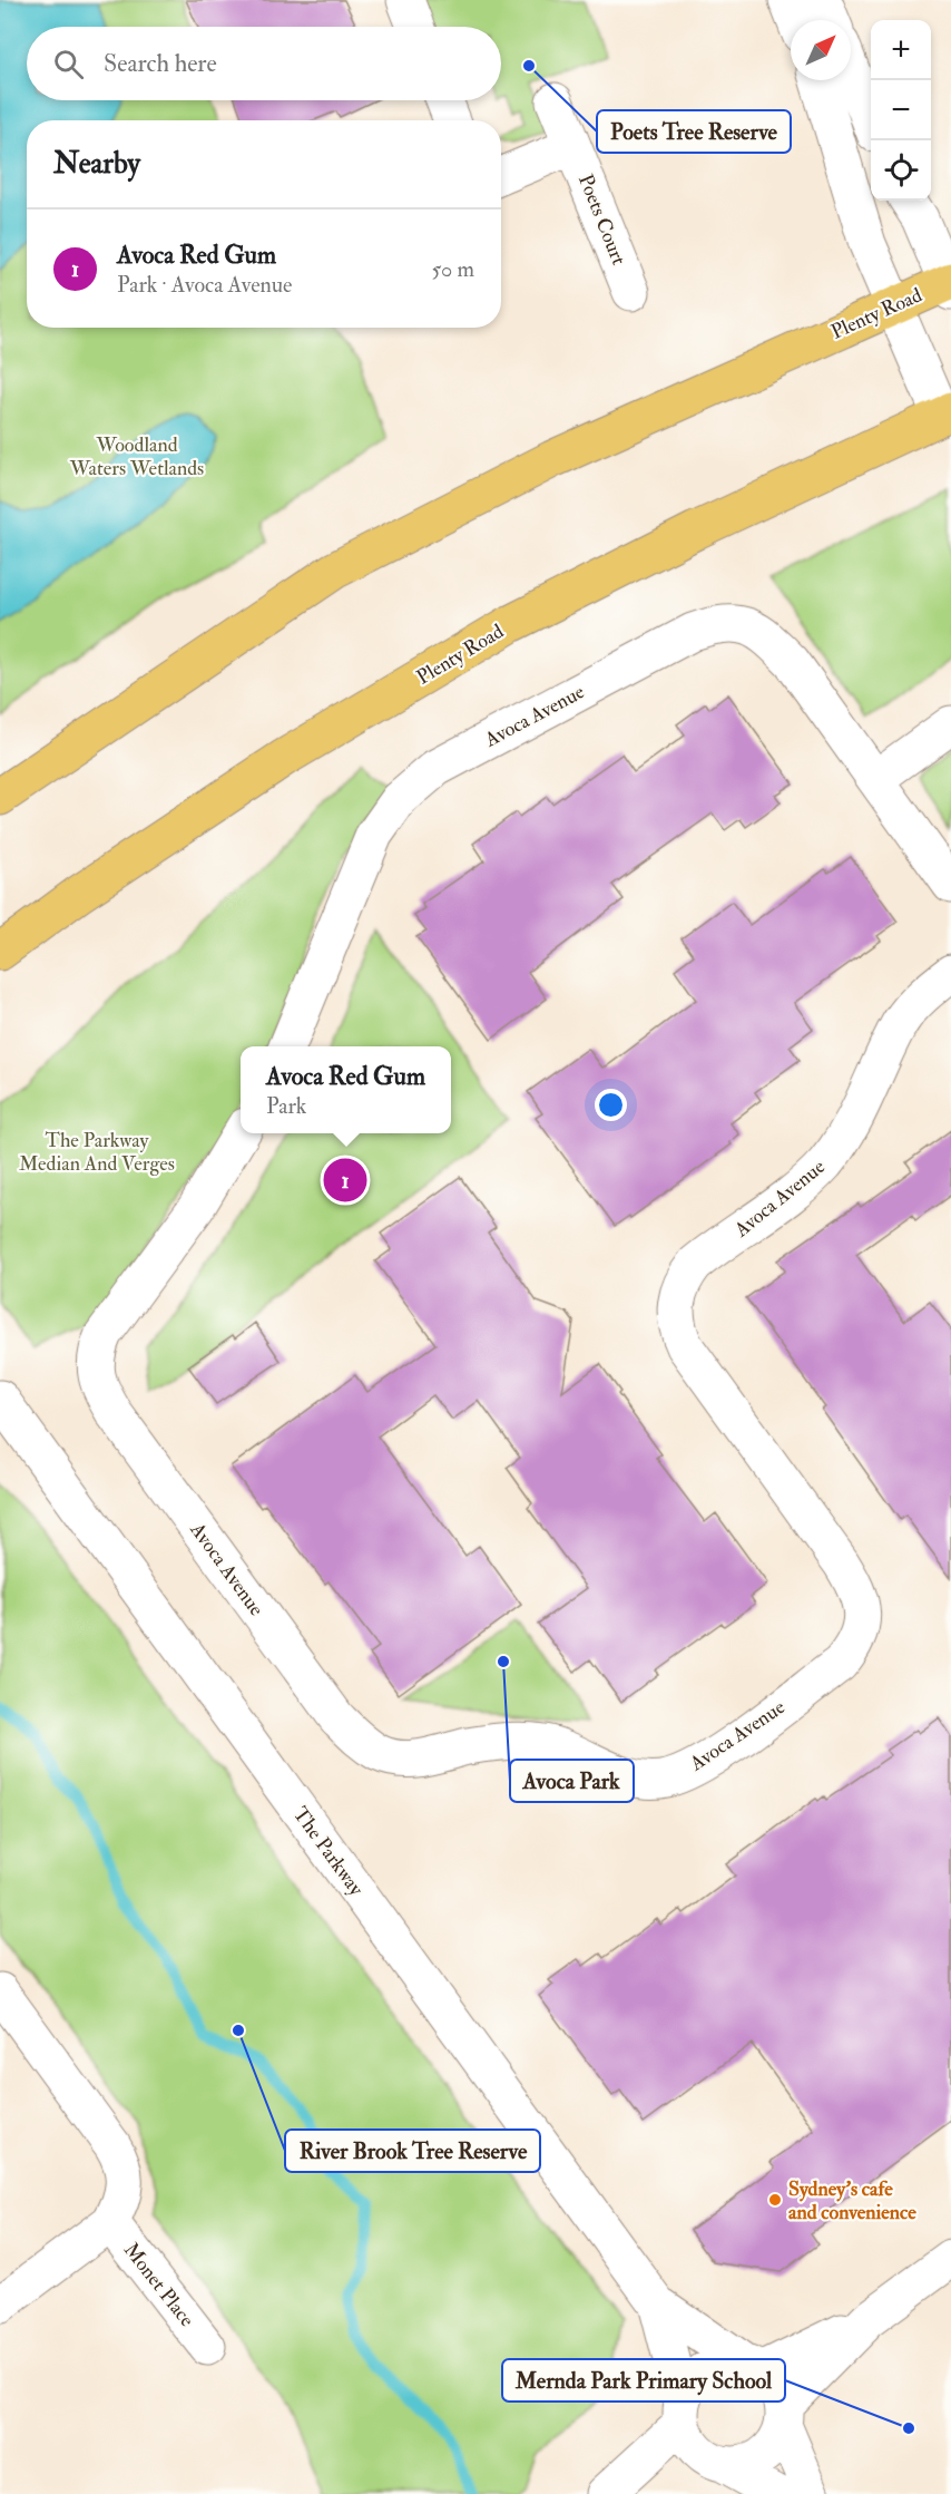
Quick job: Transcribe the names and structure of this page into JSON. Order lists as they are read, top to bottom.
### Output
{
  "streets": {
    "highway": ["Plenty Road"],
    "street": [
      "Poets Court",
      "Avoca Avenue",
      "The Parkway",
      "Monet Place"
    ]
  },
  "parks": ["Woodland Waters Wetlands", "The Parkway Median And Verges"],
  "places": [
    "Poets Tree Reserve",
    "Avoca Park",
    "River Brook Tree Reserve",
    "Sydney's cafe and convenience",
    "Mernda Park Primary School"
  ],
  "north": "top right",
  "page": {
    "map_buttons": ["+", "−"],
    "search": "Search here",
    "heading": "Nearby",
    "list": [
      {
        "mark": "1",
        "name": "Avoca Red Gum",
        "note": "Park · Avoca Avenue",
        "value": "50 m"
      }
    ],
    "popup": ["Avoca Red Gum", "Park"],
    "pins": "1"
  }
}
